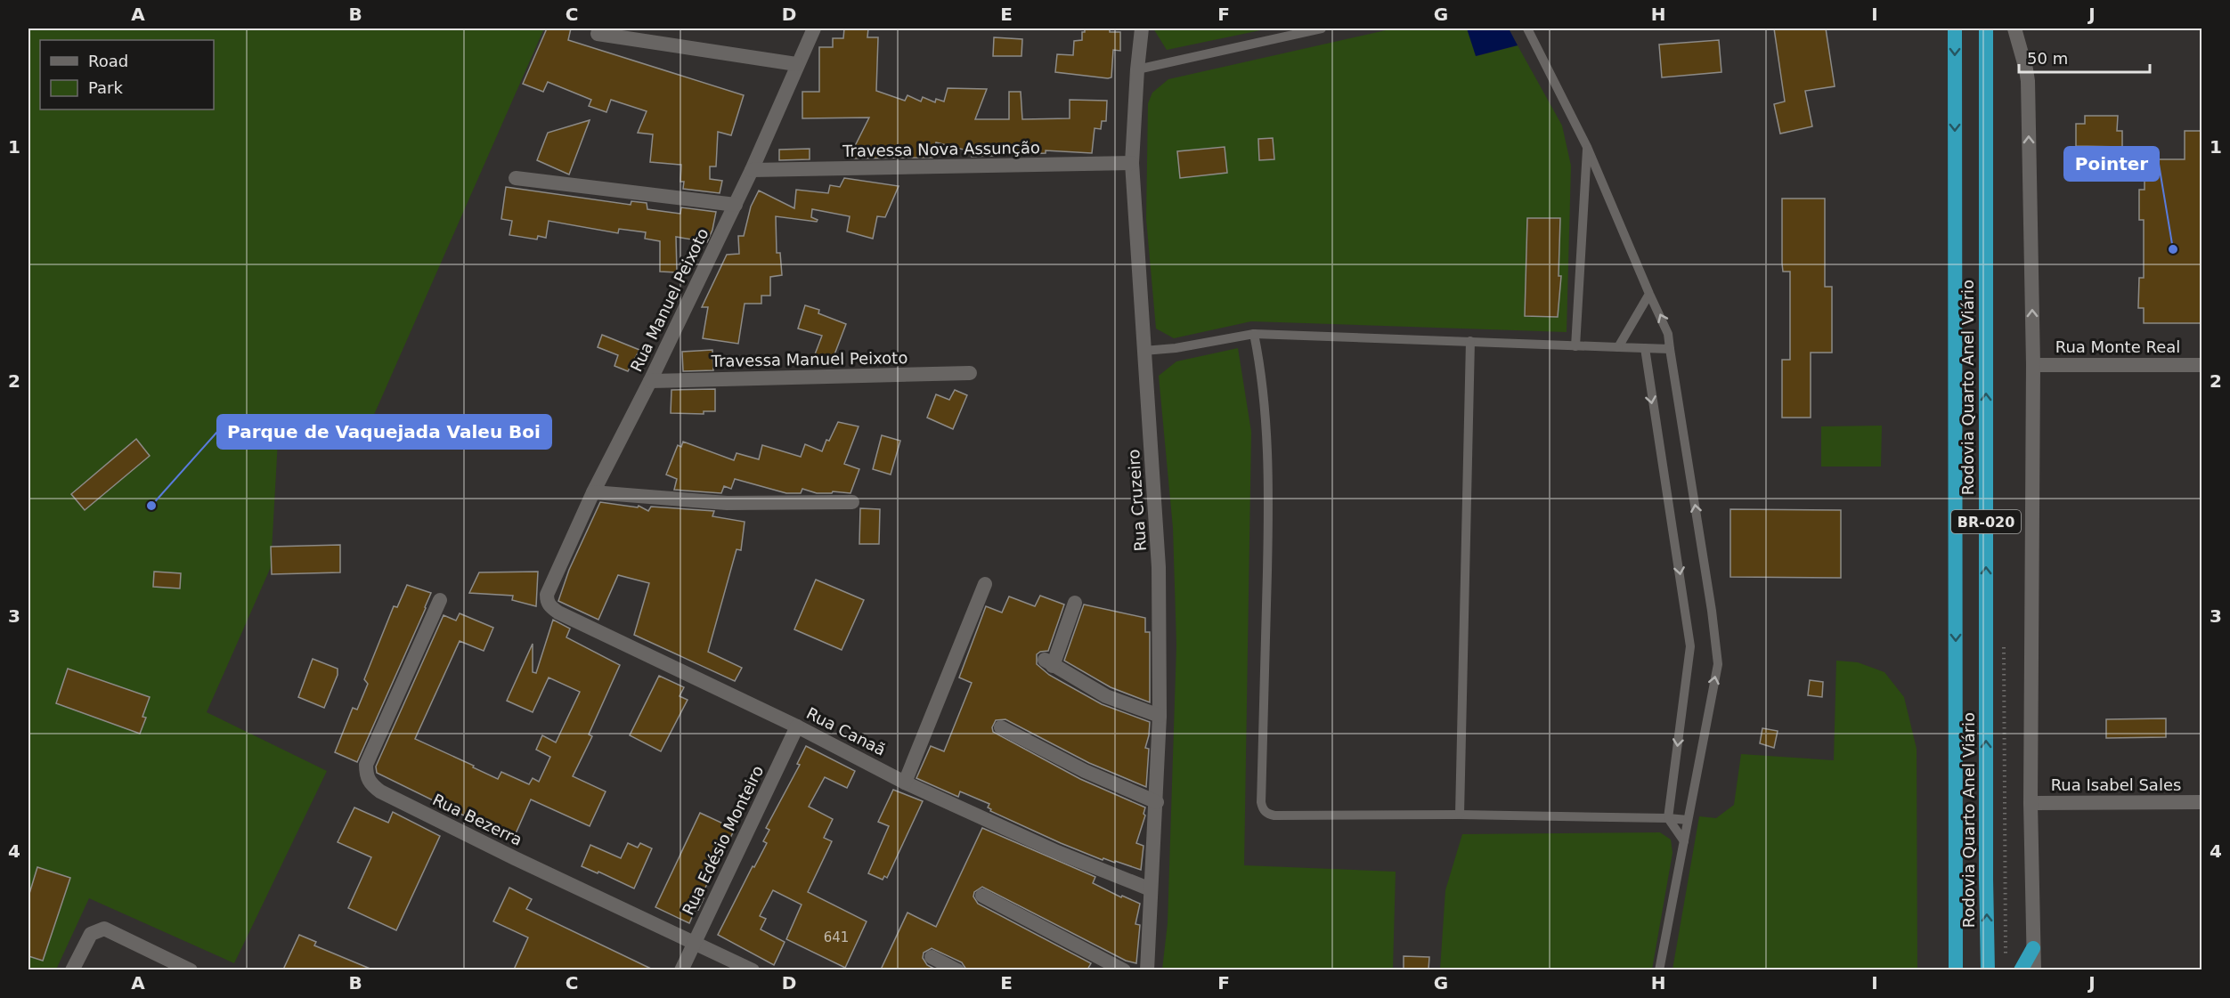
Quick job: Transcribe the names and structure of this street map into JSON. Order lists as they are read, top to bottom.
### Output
{
  "streets": {
    "highway": ["Rodovia Quarto Anel Viário", "BR-020"],
    "street": [
      "Travessa Nova Assunção",
      "Rua Manuel Peixoto",
      "Rua Monte Real",
      "Travessa Manuel Peixoto",
      "Rua Cruzeiro",
      "Rua Canaã",
      "Rua Isabel Sales",
      "Rua Bezerra",
      "Rua Edésio Monteiro"
    ]
  },
  "crossings": [
    ["Travessa Nova Assunção", "Rua Manuel Peixoto"],
    ["Travessa Nova Assunção", "Rua Cruzeiro"],
    ["Rua Manuel Peixoto", "Travessa Manuel Peixoto"],
    ["Rua Manuel Peixoto", "Rua Canaã"],
    ["Rua Cruzeiro", "Rua Canaã"],
    ["Rua Canaã", "Rua Edésio Monteiro"],
    ["Rua Bezerra", "Rua Edésio Monteiro"]
  ],
  "places": ["Pointer", "Parque de Vaquejada Valeu Boi"],
  "house_numbers": ["641"],
  "legend": ["Road", "Park"],
  "scale_bar": "50 m",
  "grid": {
    "columns": [
      "A",
      "B",
      "C",
      "D",
      "E",
      "F",
      "G",
      "H",
      "I",
      "J"
    ],
    "rows": [
      "1",
      "2",
      "3",
      "4"
    ]
  }
}
